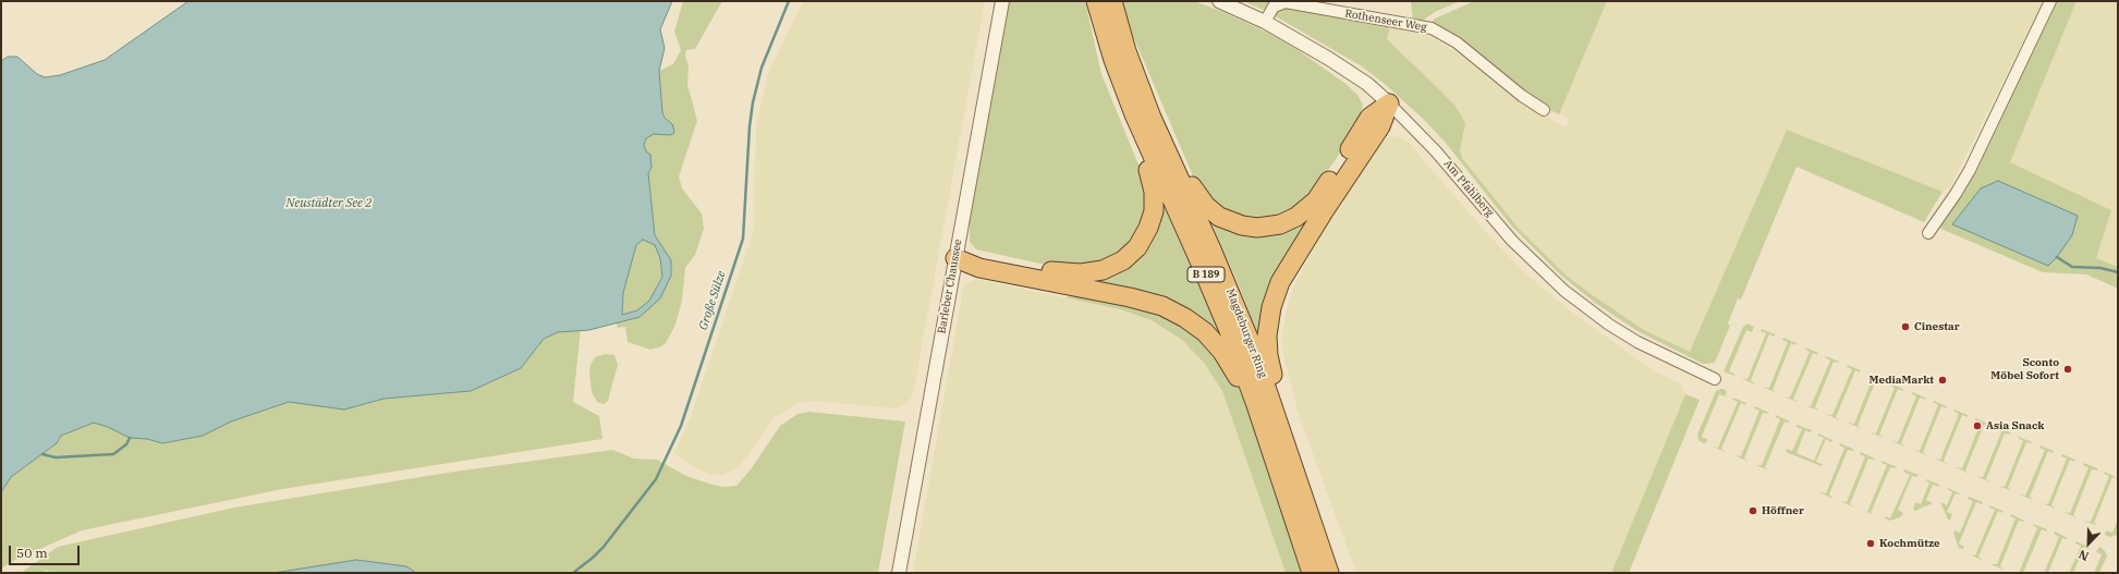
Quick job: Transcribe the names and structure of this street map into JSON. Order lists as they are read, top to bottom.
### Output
{
  "streets": {
    "highway": ["B 189", "Magdeburger Ring"],
    "street": ["Rothenseer Weg", "Am Pfahlberg", "Barleber Chaussee"]
  },
  "crossings": [
    ["Rothenseer Weg", "Am Pfahlberg"]
  ],
  "water": ["Neustädter See 2", "Große Sülze"],
  "places": [
    "Cinestar",
    "Sconto Möbel Sofort",
    "MediaMarkt",
    "Asia Snack",
    "Höffner",
    "Kochmütze"
  ],
  "scale_bar": "50 m",
  "north": "bottom left"
}
